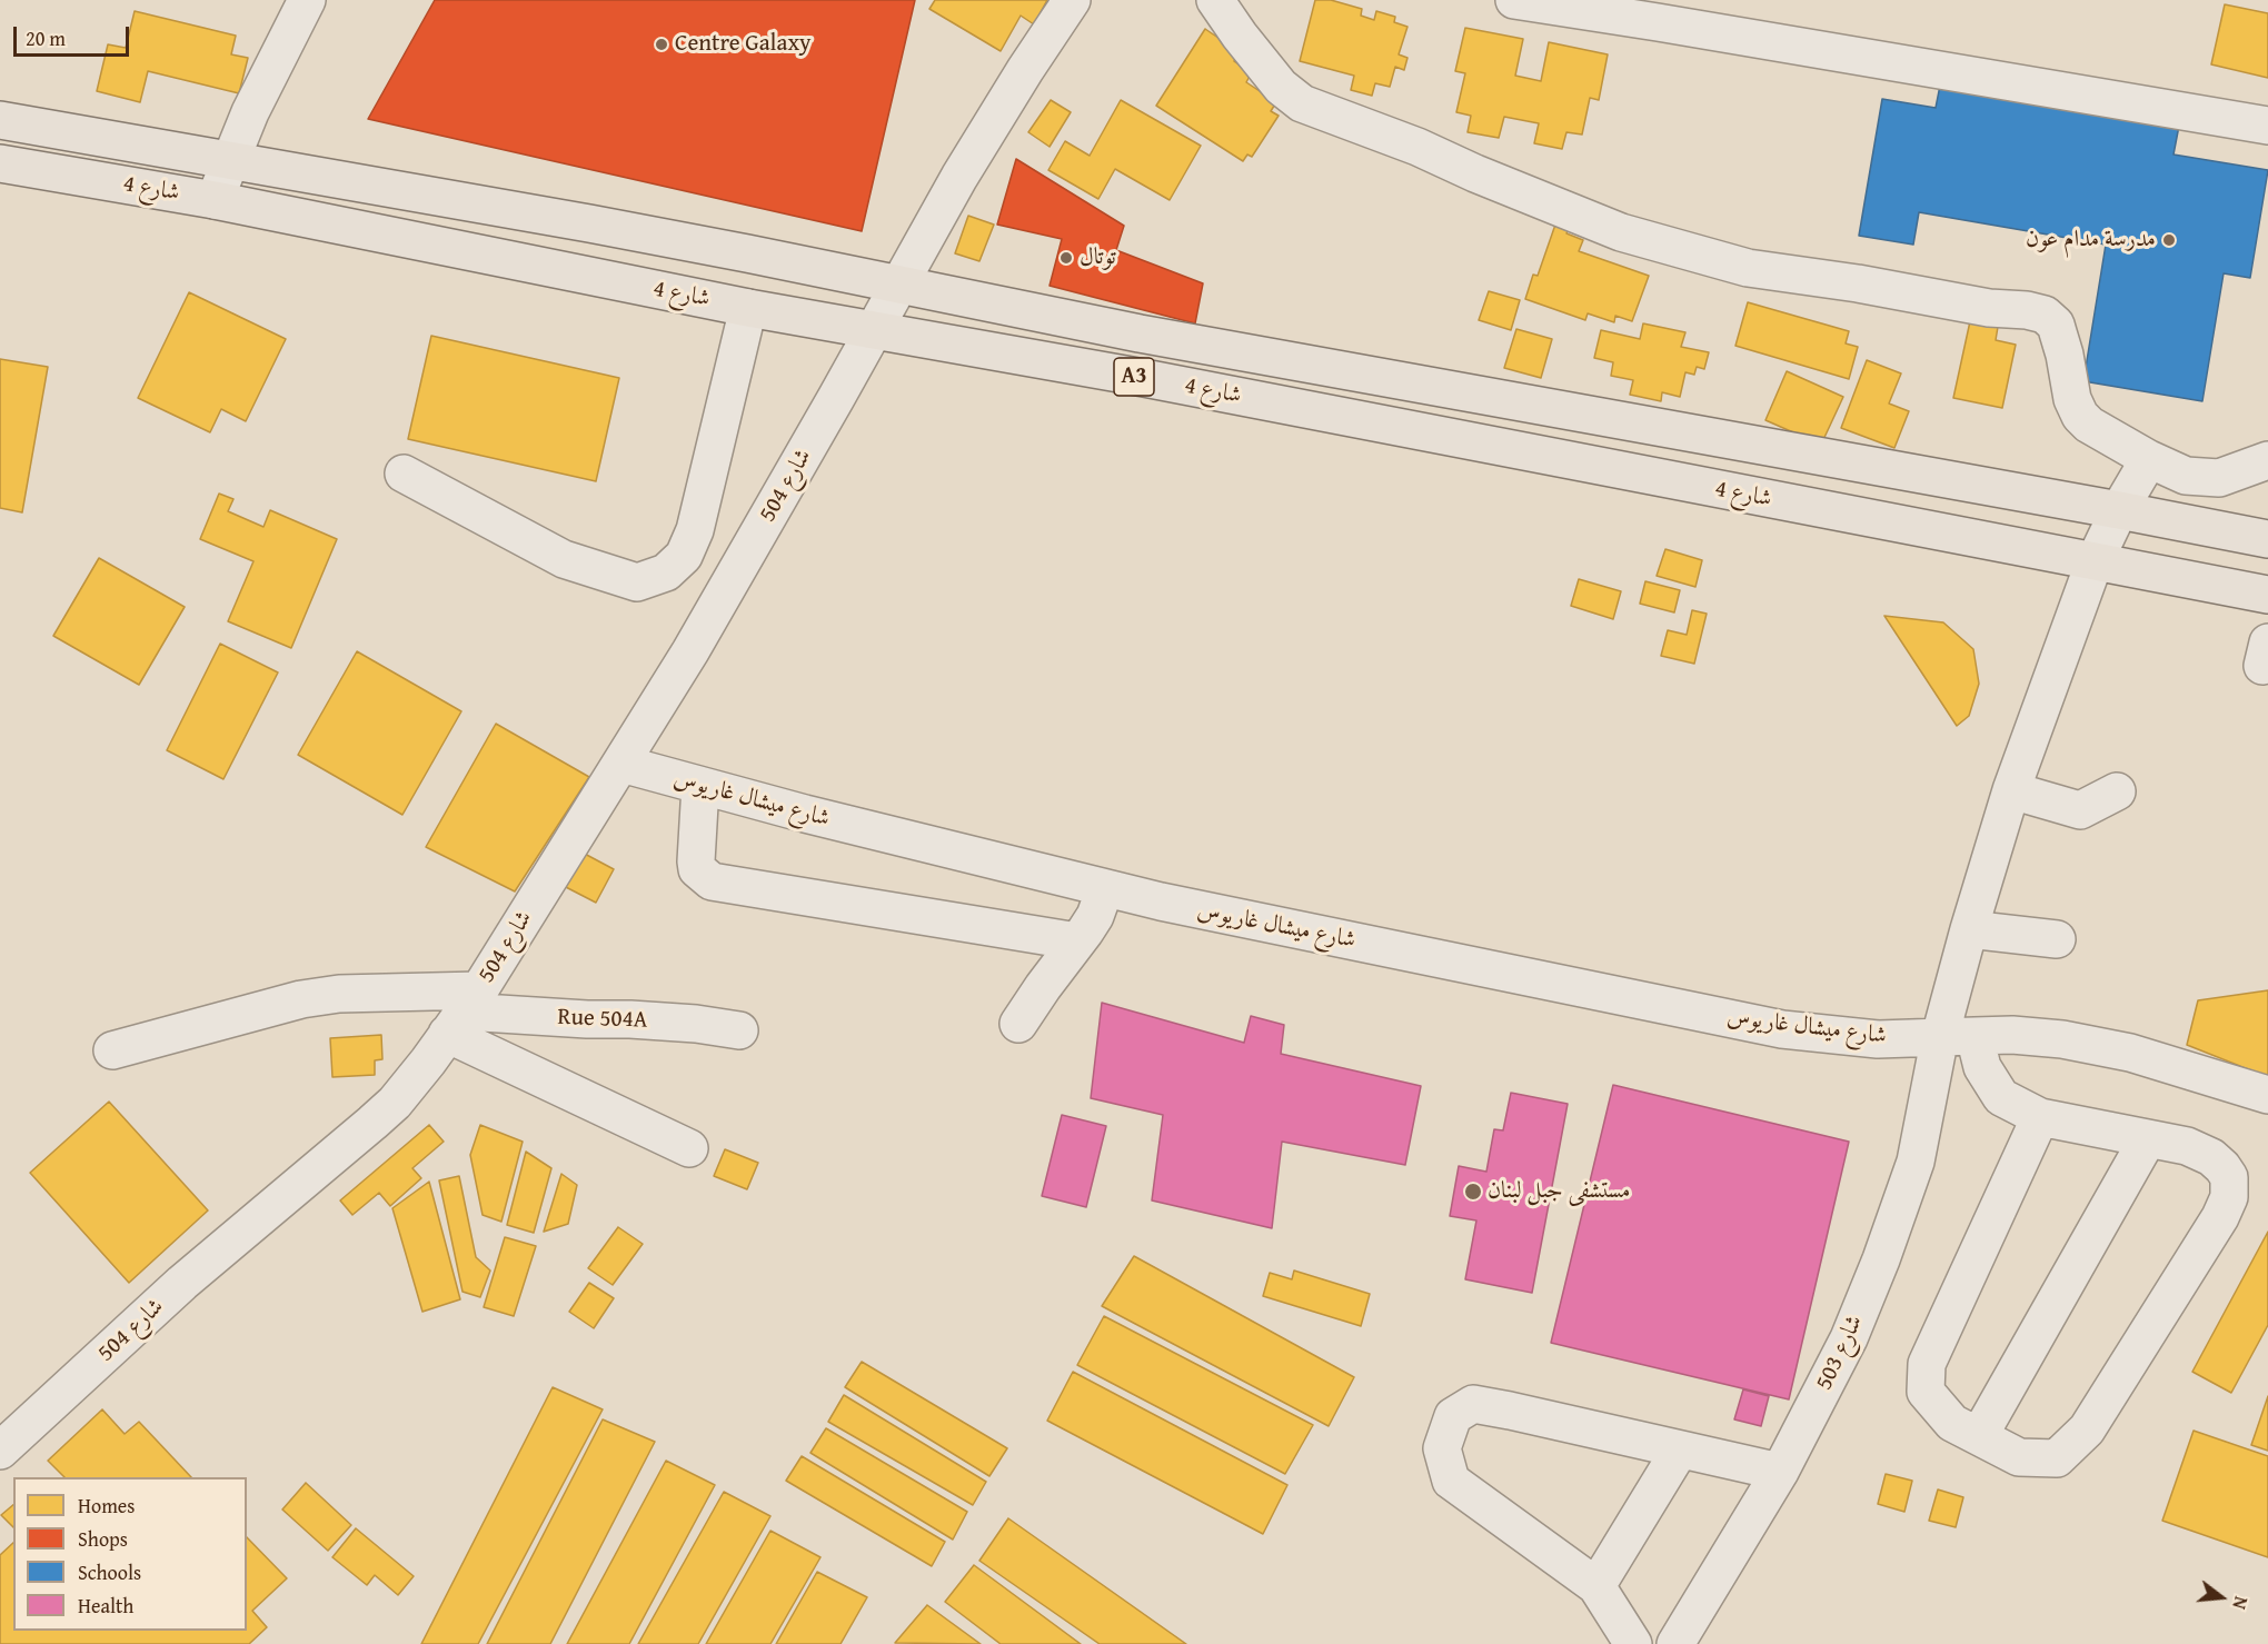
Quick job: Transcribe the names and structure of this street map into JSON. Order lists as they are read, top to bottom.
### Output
{
  "streets": {
    "highway": ["شارع 4", "A3"],
    "street": [
      "شارع 504",
      "شارع ميشال غاريوس",
      "Rue 504A",
      "شارع 503"
    ]
  },
  "crossings": [
    ["شارع 4", "شارع 504"],
    ["شارع 504", "شارع ميشال غاريوس"],
    ["شارع 504", "Rue 504A"],
    ["شارع ميشال غاريوس", "شارع 503"]
  ],
  "places": [
    "Centre Galaxy",
    "مدرسة مدام عون",
    "توتال",
    "مستشفى جبل لبنان"
  ],
  "legend": [
    "Homes",
    "Shops",
    "Schools",
    "Health"
  ],
  "scale_bar": "20 m",
  "north": "right"
}
